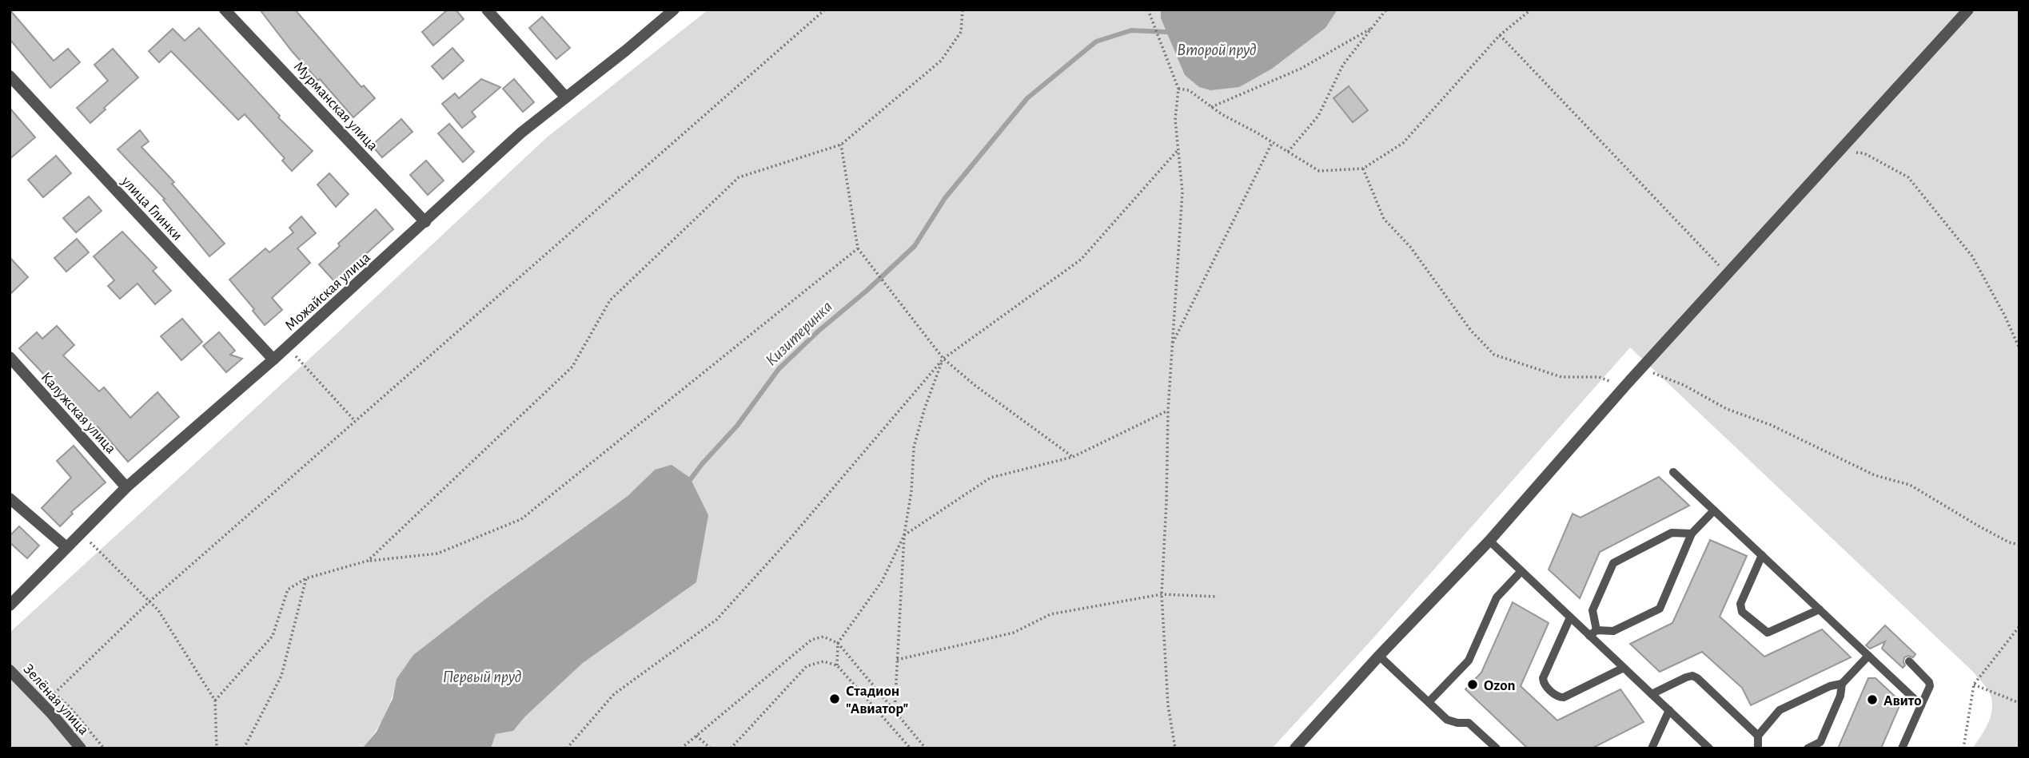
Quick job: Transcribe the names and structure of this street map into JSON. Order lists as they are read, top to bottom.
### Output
{
  "streets": {
    "street": [
      "Мурманская улица",
      "улица Глинки",
      "Можайская улица",
      "Калужская улица",
      "Зелёная улица"
    ]
  },
  "crossings": [
    ["Мурманская улица", "Можайская улица"],
    ["улица Глинки", "Можайская улица"],
    ["Можайская улица", "Калужская улица"]
  ],
  "water": ["Второй пруд", "Кизитеринка", "Первый пруд"],
  "places": ["Ozon", "Стадион \"Авиатор\"", "Авито"]
}
